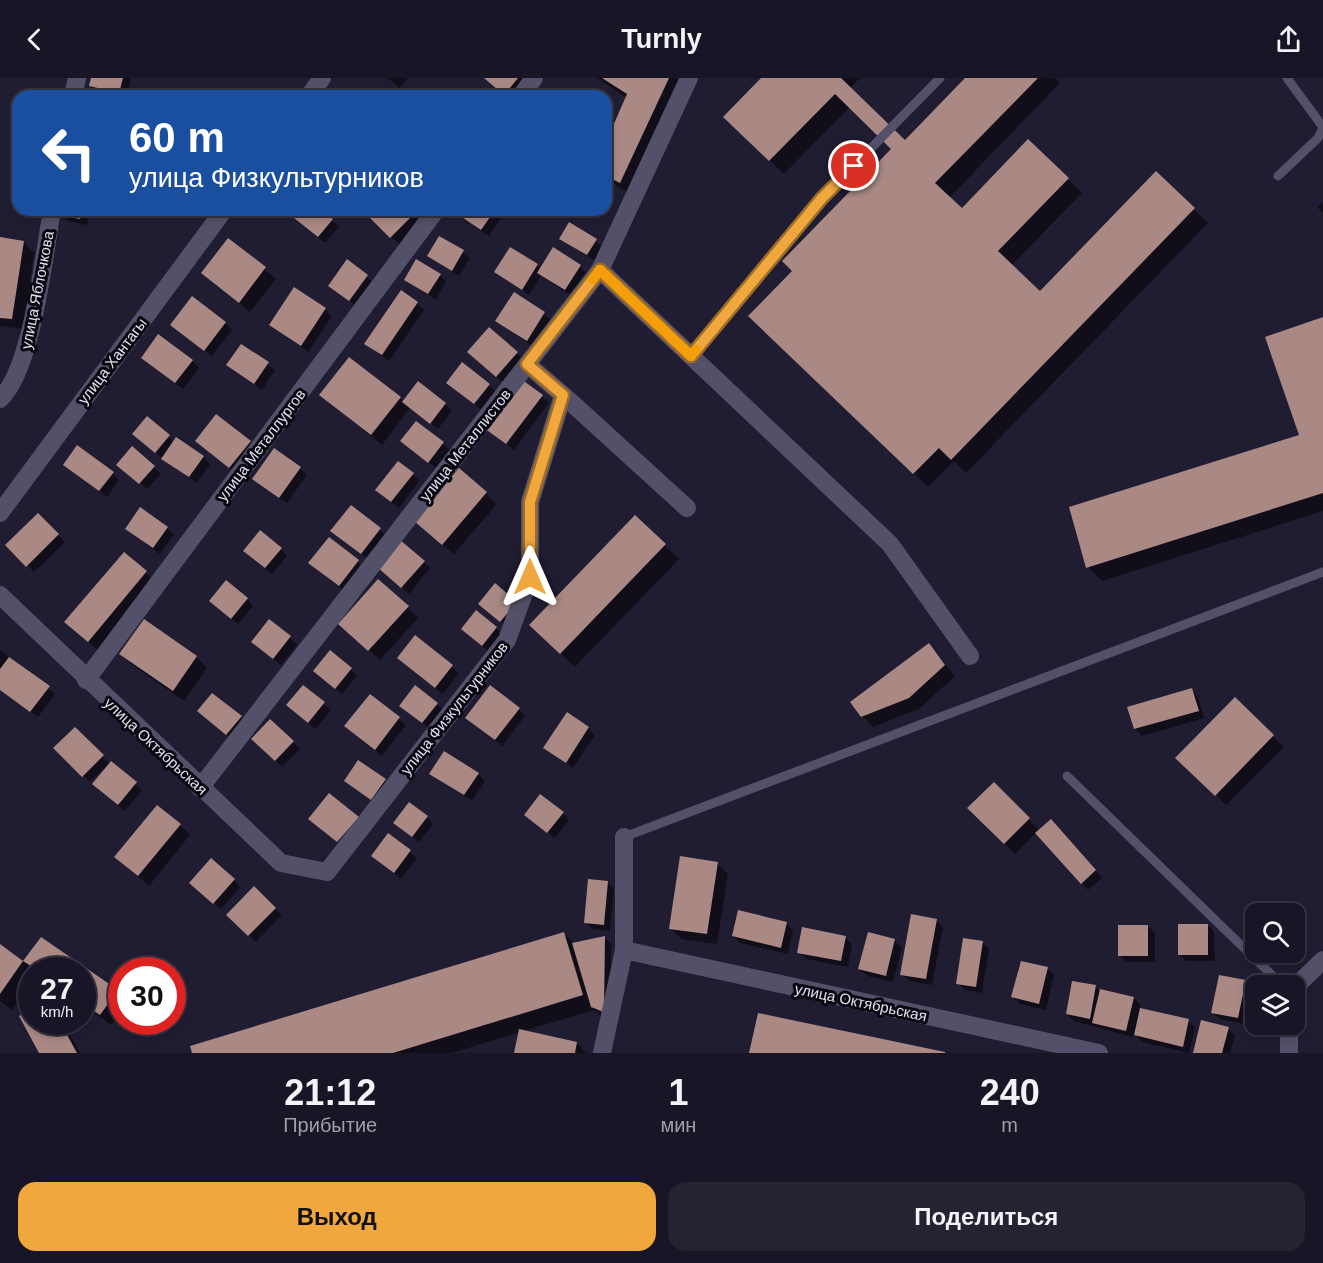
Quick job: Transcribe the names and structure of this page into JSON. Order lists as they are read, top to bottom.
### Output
{
  "streets": {
    "street": [
      "улица Яблочкова",
      "улица Хантагы",
      "улица Металлургов",
      "улица Металлистов",
      "улица Физкультурников",
      "улица Октябрьская"
    ]
  },
  "crossings": [
    ["улица Металлургов", "улица Октябрьская"],
    ["улица Металлистов", "улица Октябрьская"],
    ["улица Физкультурников", "улица Октябрьская"]
  ],
  "page": {
    "header": "Turnly",
    "turn": ["60 m", "улица Физкультурников"],
    "speed": "27 km/h",
    "limit": "30",
    "eta": [
      "21:12",
      "Прибытие",
      "1",
      "мин",
      "240",
      "m"
    ],
    "buttons": ["Выход", "Поделиться"]
  }
}
